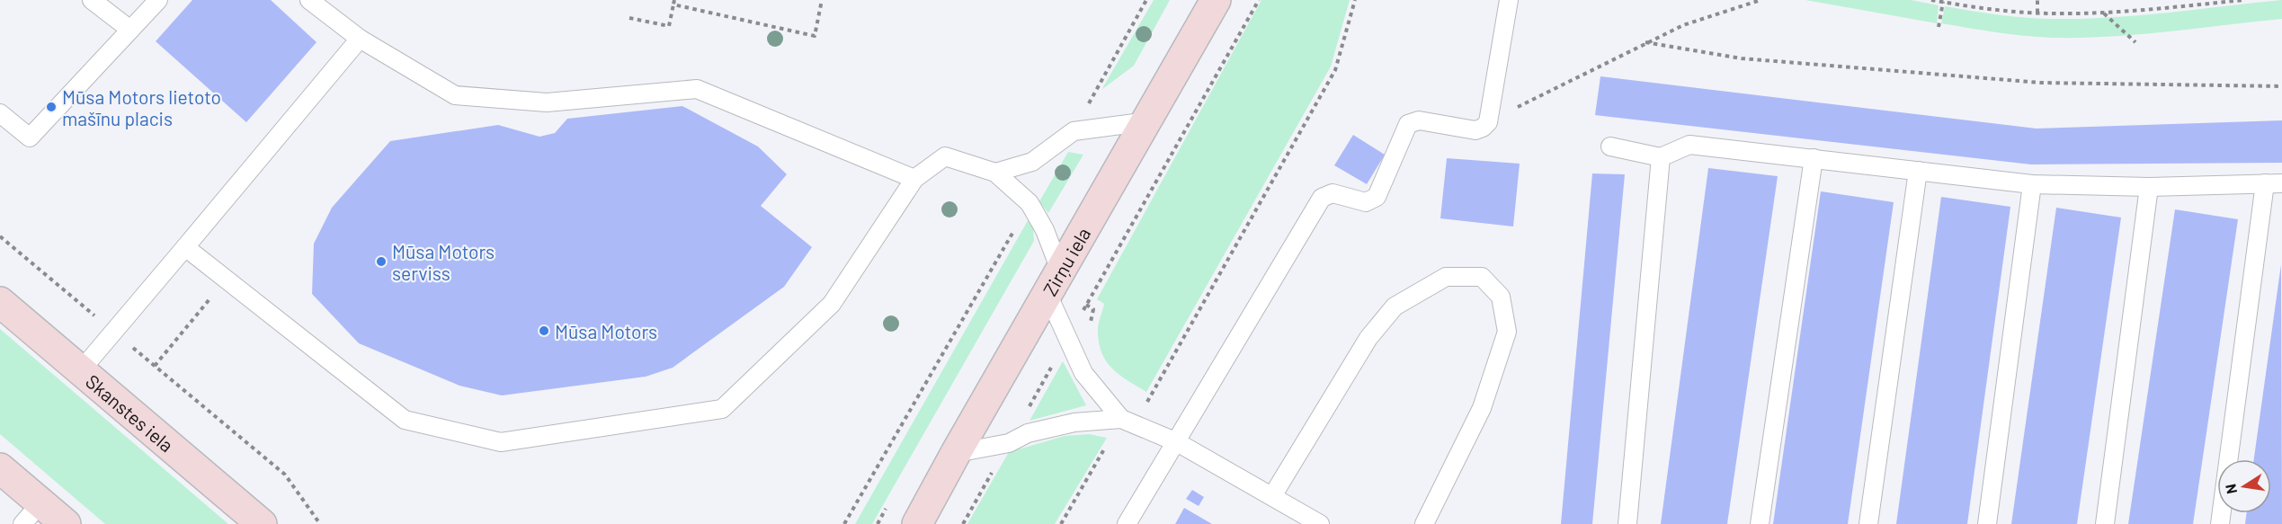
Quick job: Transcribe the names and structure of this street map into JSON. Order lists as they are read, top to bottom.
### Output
{
  "streets": {
    "main road": ["Zirņu iela", "Skanstes iela"]
  },
  "places": ["Mūsa Motors lietoto mašīnu placis", "Mūsa Motors serviss", "Mūsa Motors"],
  "north": "left"
}
